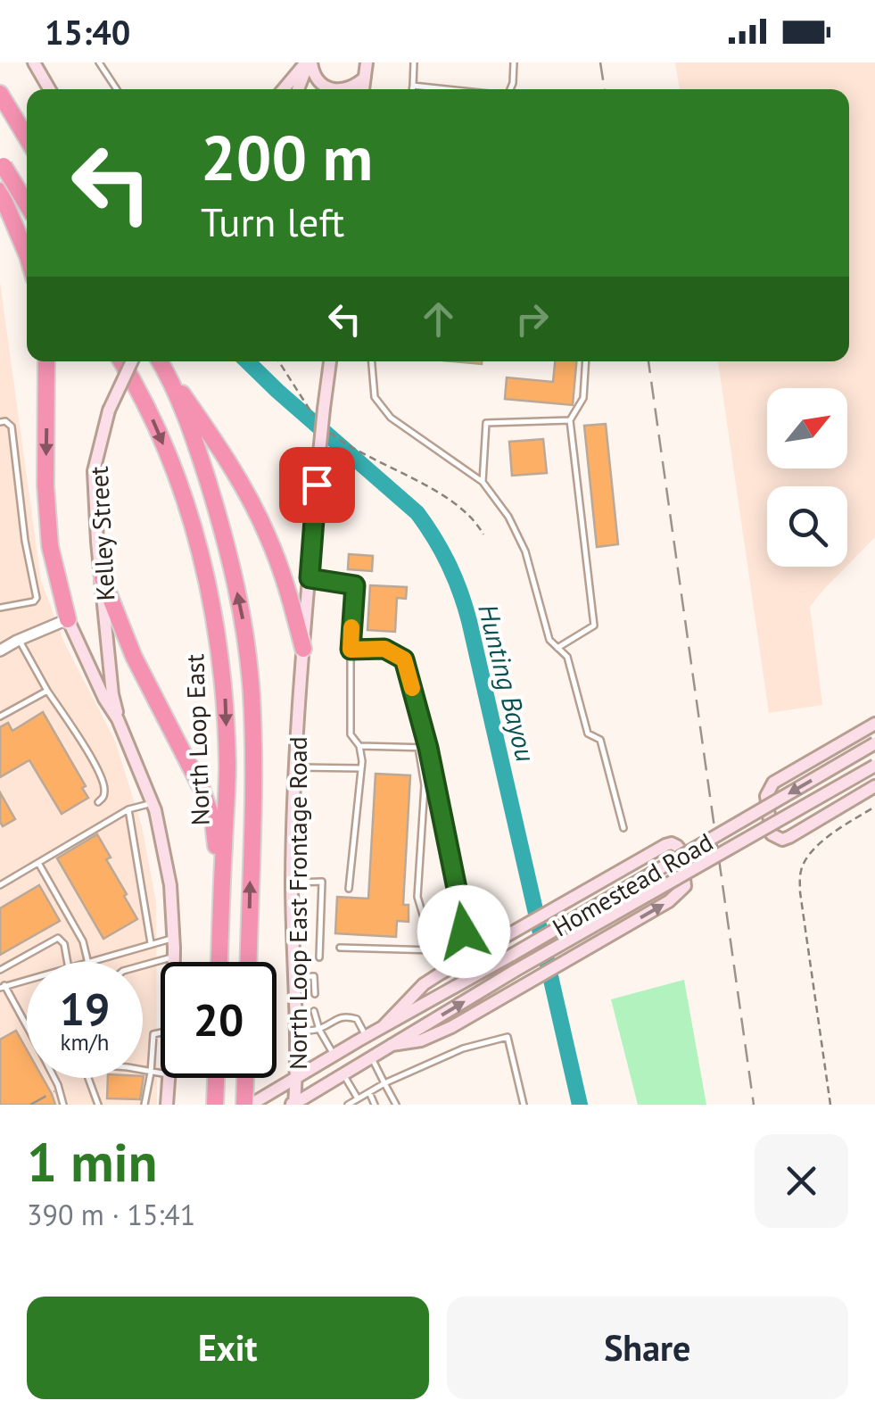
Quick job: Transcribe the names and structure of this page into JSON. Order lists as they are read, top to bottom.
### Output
{
  "streets": {
    "highway": ["North Loop East"],
    "main road": ["Kelley Street", "Homestead Road", "North Loop East Frontage Road"]
  },
  "crossings": [
    ["Homestead Road", "North Loop East Frontage Road"]
  ],
  "water": ["Hunting Bayou"],
  "north": "top right",
  "page": {
    "status": "15:40",
    "turn": ["200 m", "Turn left"],
    "speed": "19 km/h",
    "limit": "20",
    "heading": ["1 min", "390 m · 15:41"],
    "buttons": ["Exit", "Share"]
  }
}
